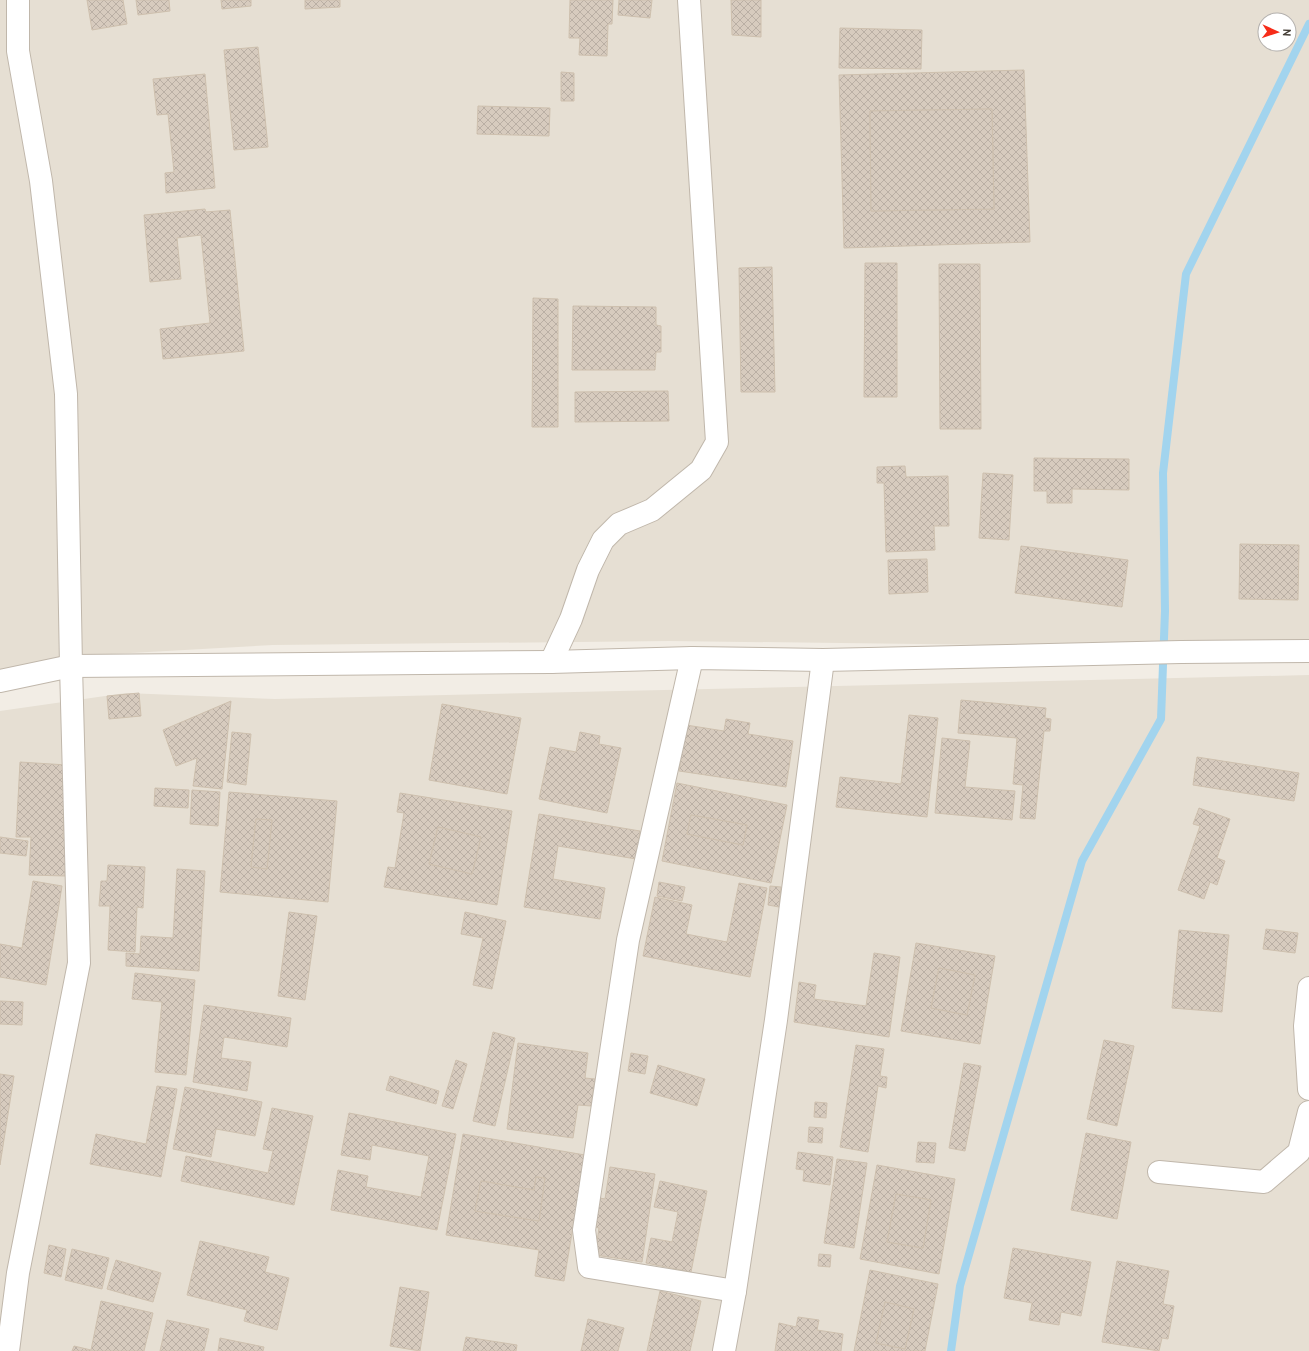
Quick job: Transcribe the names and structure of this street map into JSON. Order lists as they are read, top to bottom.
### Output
{
  "north": "right"
}
